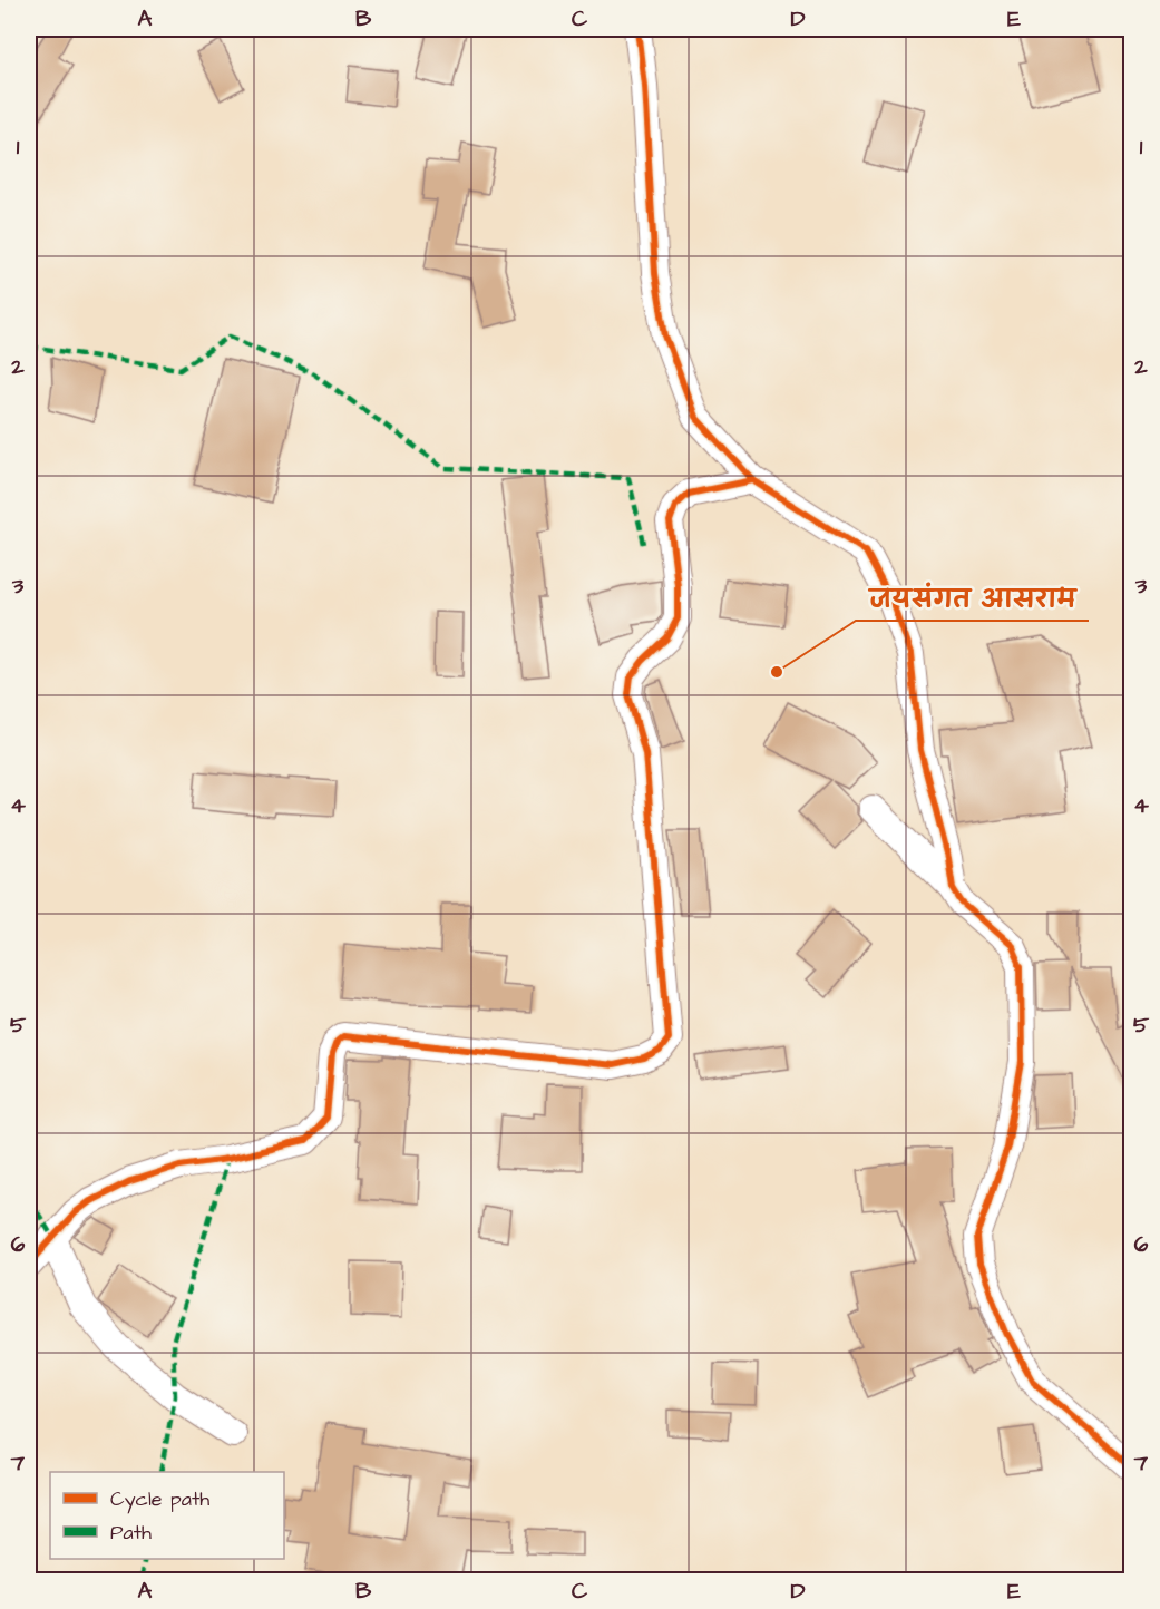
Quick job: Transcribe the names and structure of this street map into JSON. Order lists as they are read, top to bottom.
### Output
{
  "places": ["जयसंगत आसराम"],
  "legend": ["Cycle path", "Path"],
  "grid": {
    "columns": [
      "A",
      "B",
      "C",
      "D",
      "E"
    ],
    "rows": [
      "1",
      "2",
      "3",
      "4",
      "5",
      "6",
      "7"
    ]
  }
}
